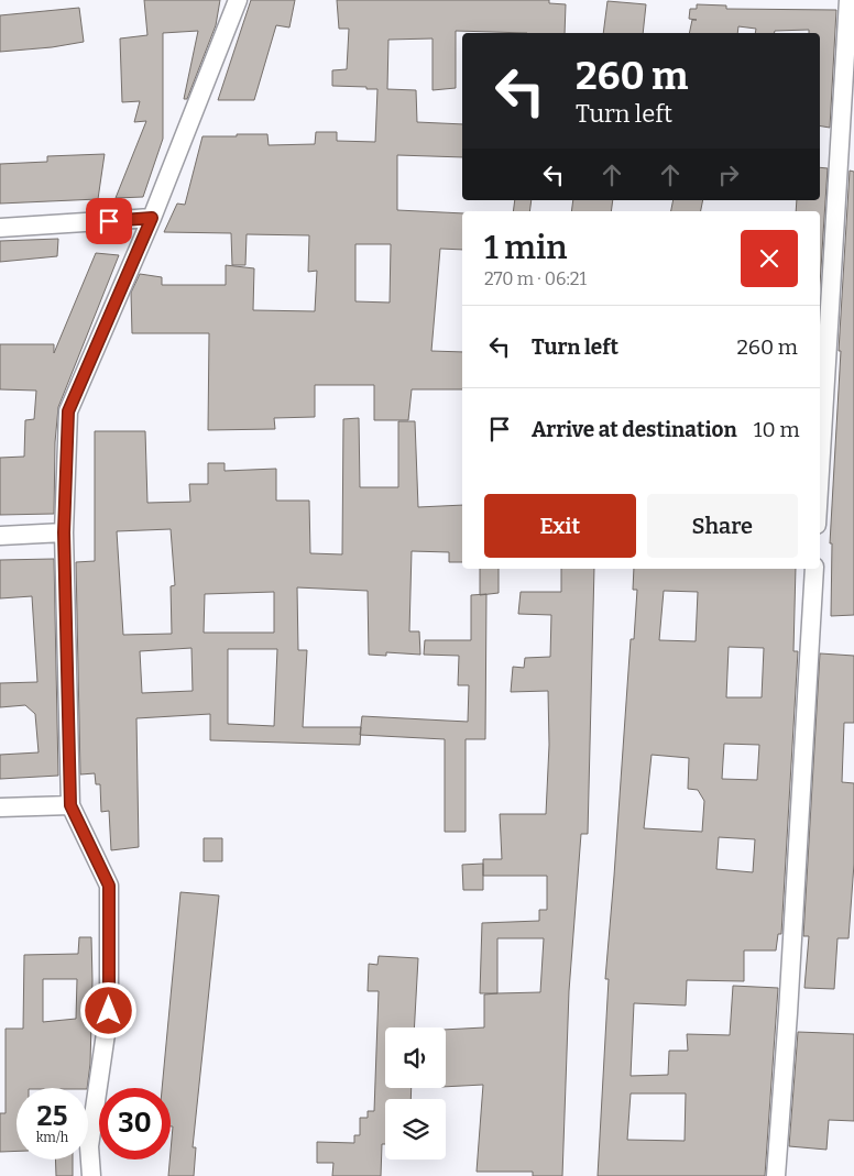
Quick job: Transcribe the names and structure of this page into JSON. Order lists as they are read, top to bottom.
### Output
{
  "page": {
    "turn": ["260 m", "Turn left"],
    "heading": ["1 min", "270 m · 06:21"],
    "list": [
      {
        "name": "Turn left",
        "value": "260 m"
      },
      {
        "name": "Arrive at destination",
        "value": "10 m"
      }
    ],
    "buttons": ["Exit", "Share"],
    "speed": "25 km/h",
    "limit": "30"
  }
}
